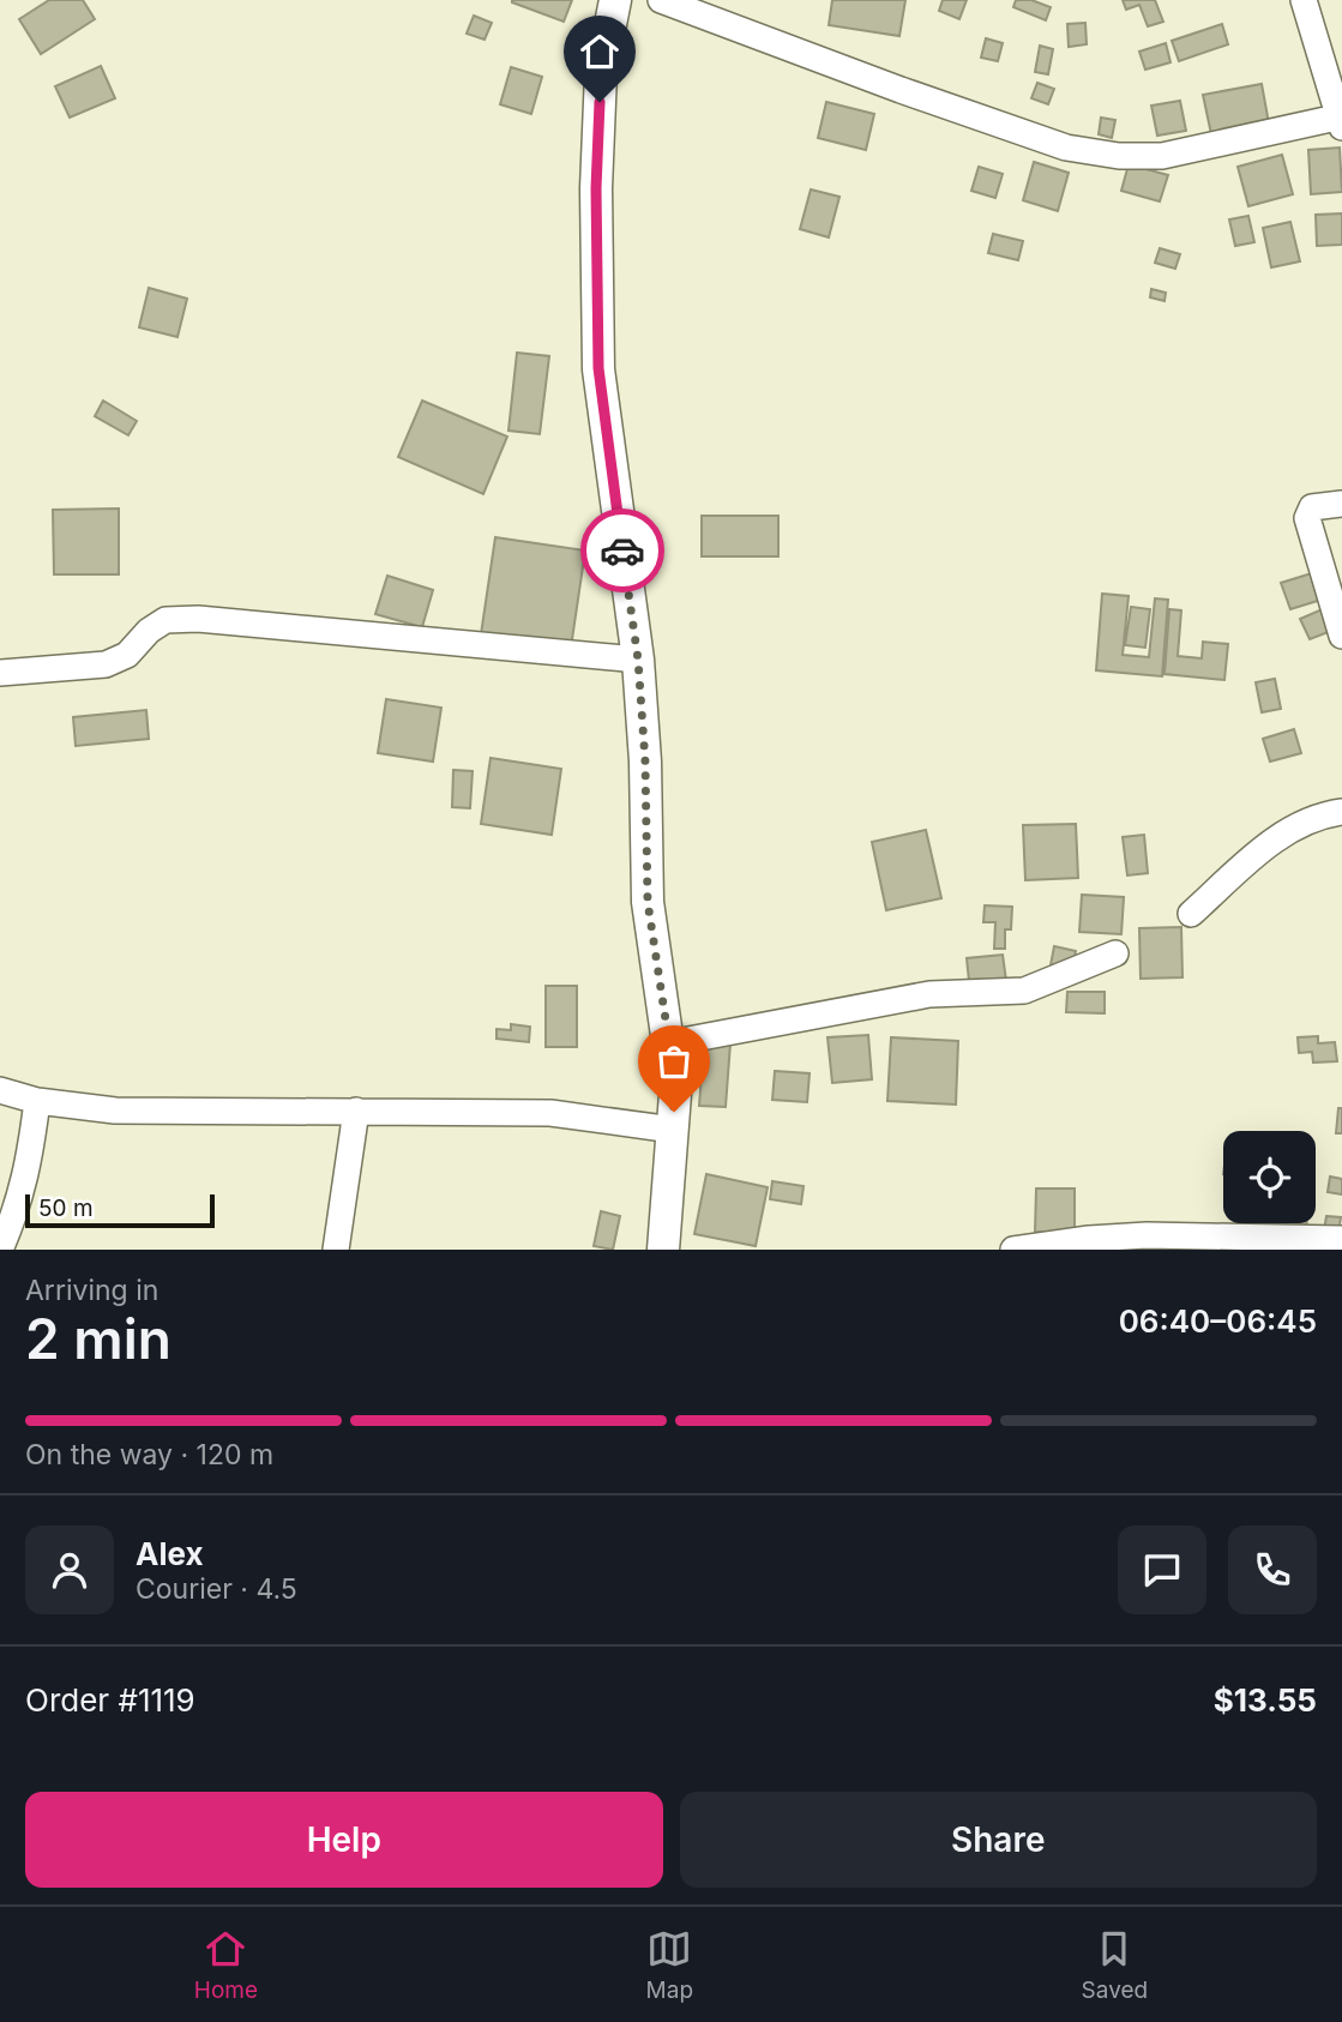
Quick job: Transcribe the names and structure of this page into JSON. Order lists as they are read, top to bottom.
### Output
{
  "scale_bar": "50 m",
  "page": {
    "scale": "50 m",
    "heading": ["2 min", "Arriving in", "06:40–06:45"],
    "panel": [
      "Alex",
      "Courier · 4.5",
      "Order #1119",
      "$13.55"
    ],
    "bar": "On the way · 120 m",
    "buttons": ["Help", "Share"],
    "tabs": ["Home", "Map", "Saved"]
  }
}
